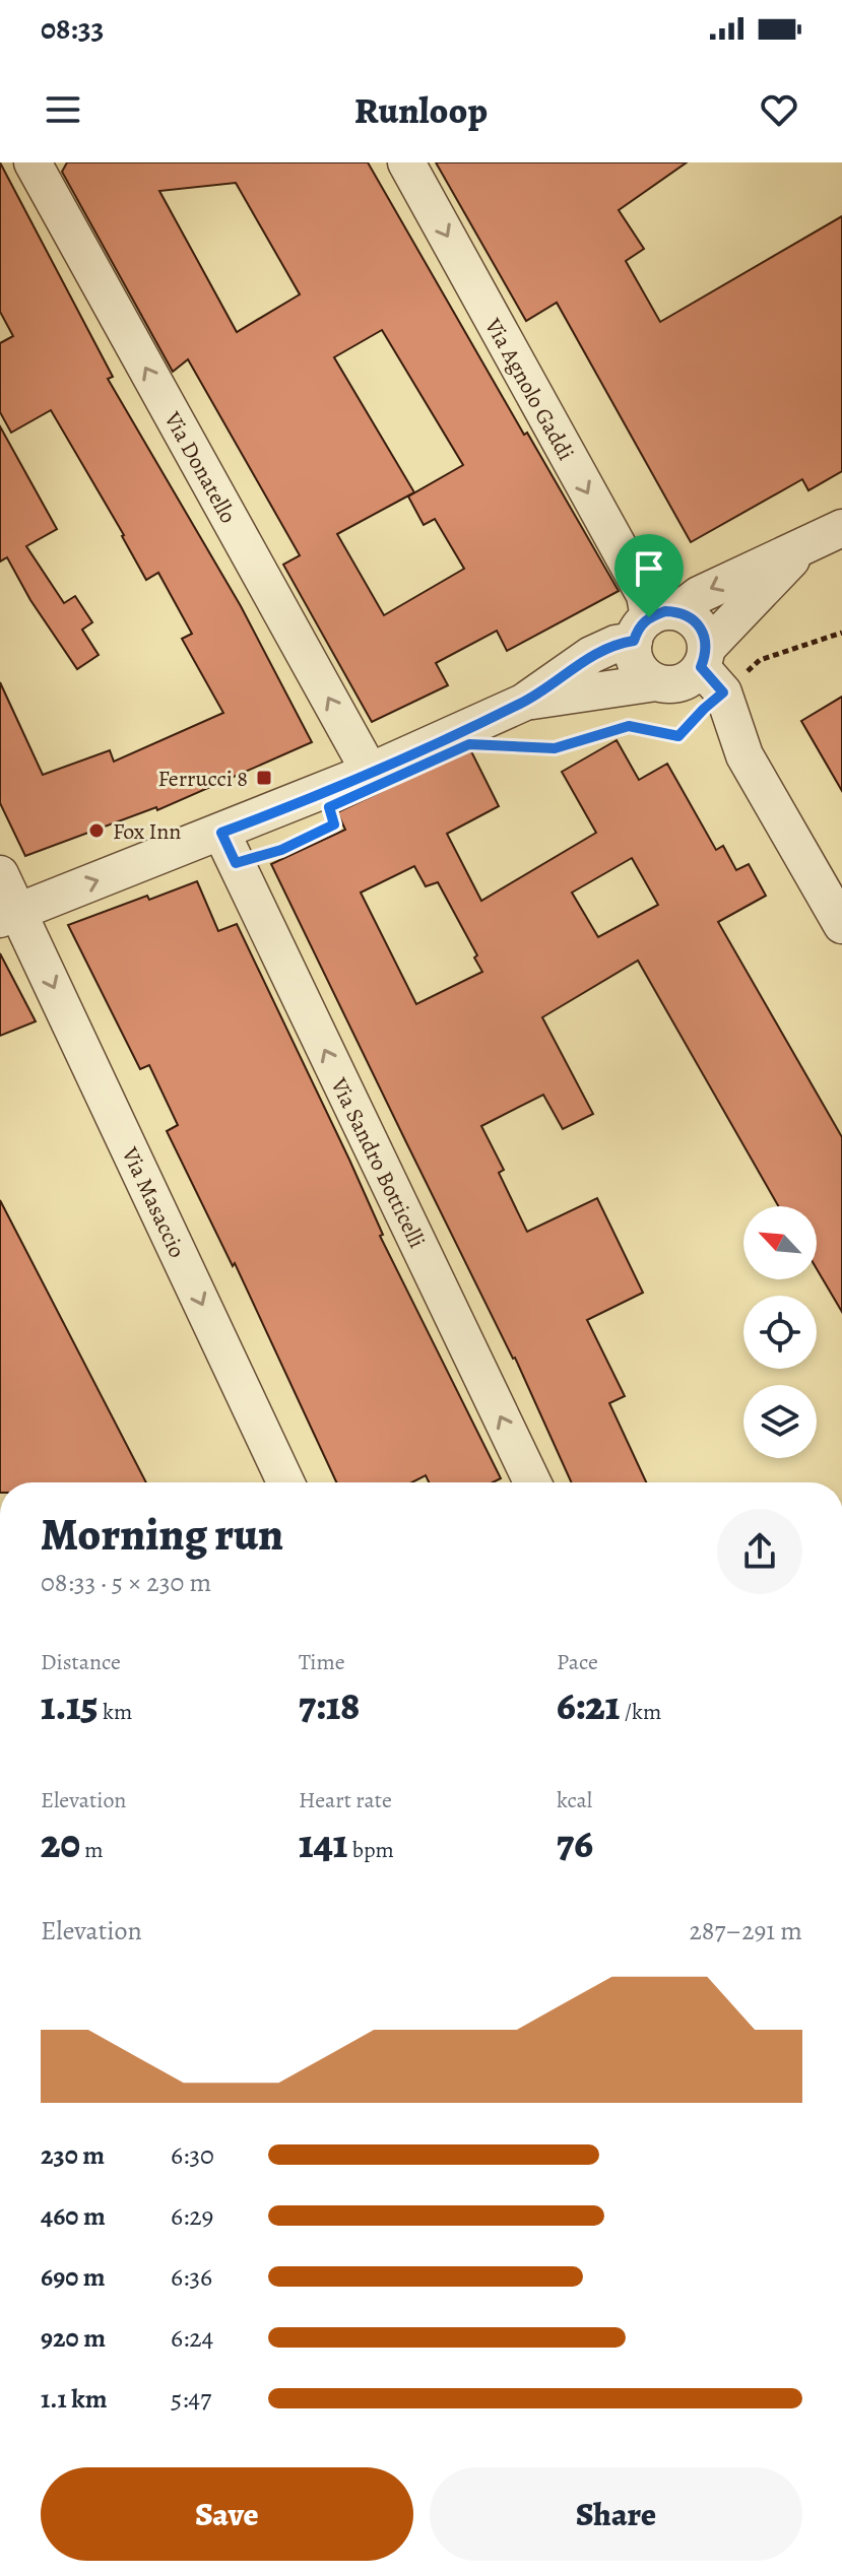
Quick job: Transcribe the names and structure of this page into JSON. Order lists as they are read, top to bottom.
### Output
{
  "streets": {
    "street": [
      "Via Agnolo Gaddi",
      "Via Donatello",
      "Via Sandro Botticelli",
      "Via Masaccio"
    ]
  },
  "one_way": [
    "Via Agnolo Gaddi",
    "Via Donatello",
    "Via Sandro Botticelli",
    "Via Masaccio"
  ],
  "places": {
    "transit": ["Ferrucci 8"],
    "other": ["Fox Inn"]
  },
  "north": "top left",
  "page": {
    "status": "08:33",
    "header": "Runloop",
    "heading": ["Morning run", "08:33 · 5 × 230 m"],
    "stats": [
      ["Distance", "1.15 km"],
      ["Time", "7:18"],
      ["Pace", "6:21 /km"],
      ["Elevation", "20 m"],
      ["Heart rate", "141 bpm"],
      ["kcal", "76"]
    ],
    "chart": ["Elevation", "287–291 m"],
    "list": [
      {
        "name": "230 m",
        "note": "6:30"
      },
      {
        "name": "460 m",
        "note": "6:29"
      },
      {
        "name": "690 m",
        "note": "6:36"
      },
      {
        "name": "920 m",
        "note": "6:24"
      },
      {
        "name": "1.1 km",
        "note": "5:47"
      }
    ],
    "buttons": ["Save", "Share"]
  }
}
